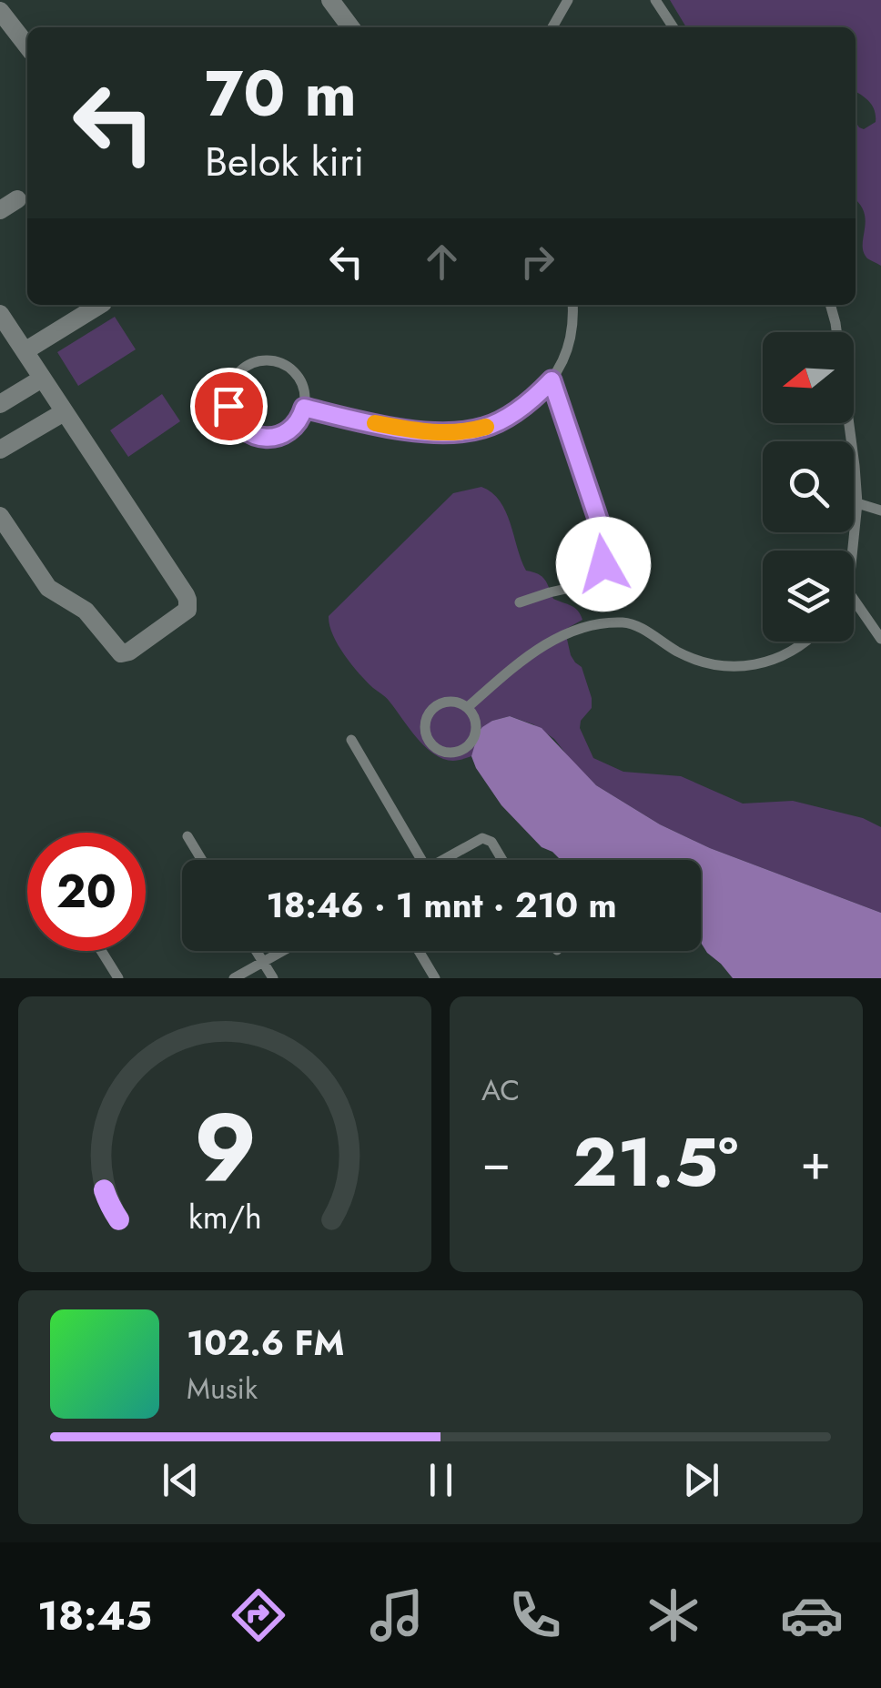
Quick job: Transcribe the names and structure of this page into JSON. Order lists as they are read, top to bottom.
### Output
{
  "north": "left",
  "page": {
    "turn": ["70 m", "Belok kiri"],
    "limit": "20",
    "trip": "18:46 · 1 mnt · 210 m",
    "tile": "AC",
    "heat": ["−", "21.5°", "+"],
    "song": ["102.6 FM", "Musik"],
    "tabs": "18:45",
    "gauge": ["9", "km/h"]
  }
}
